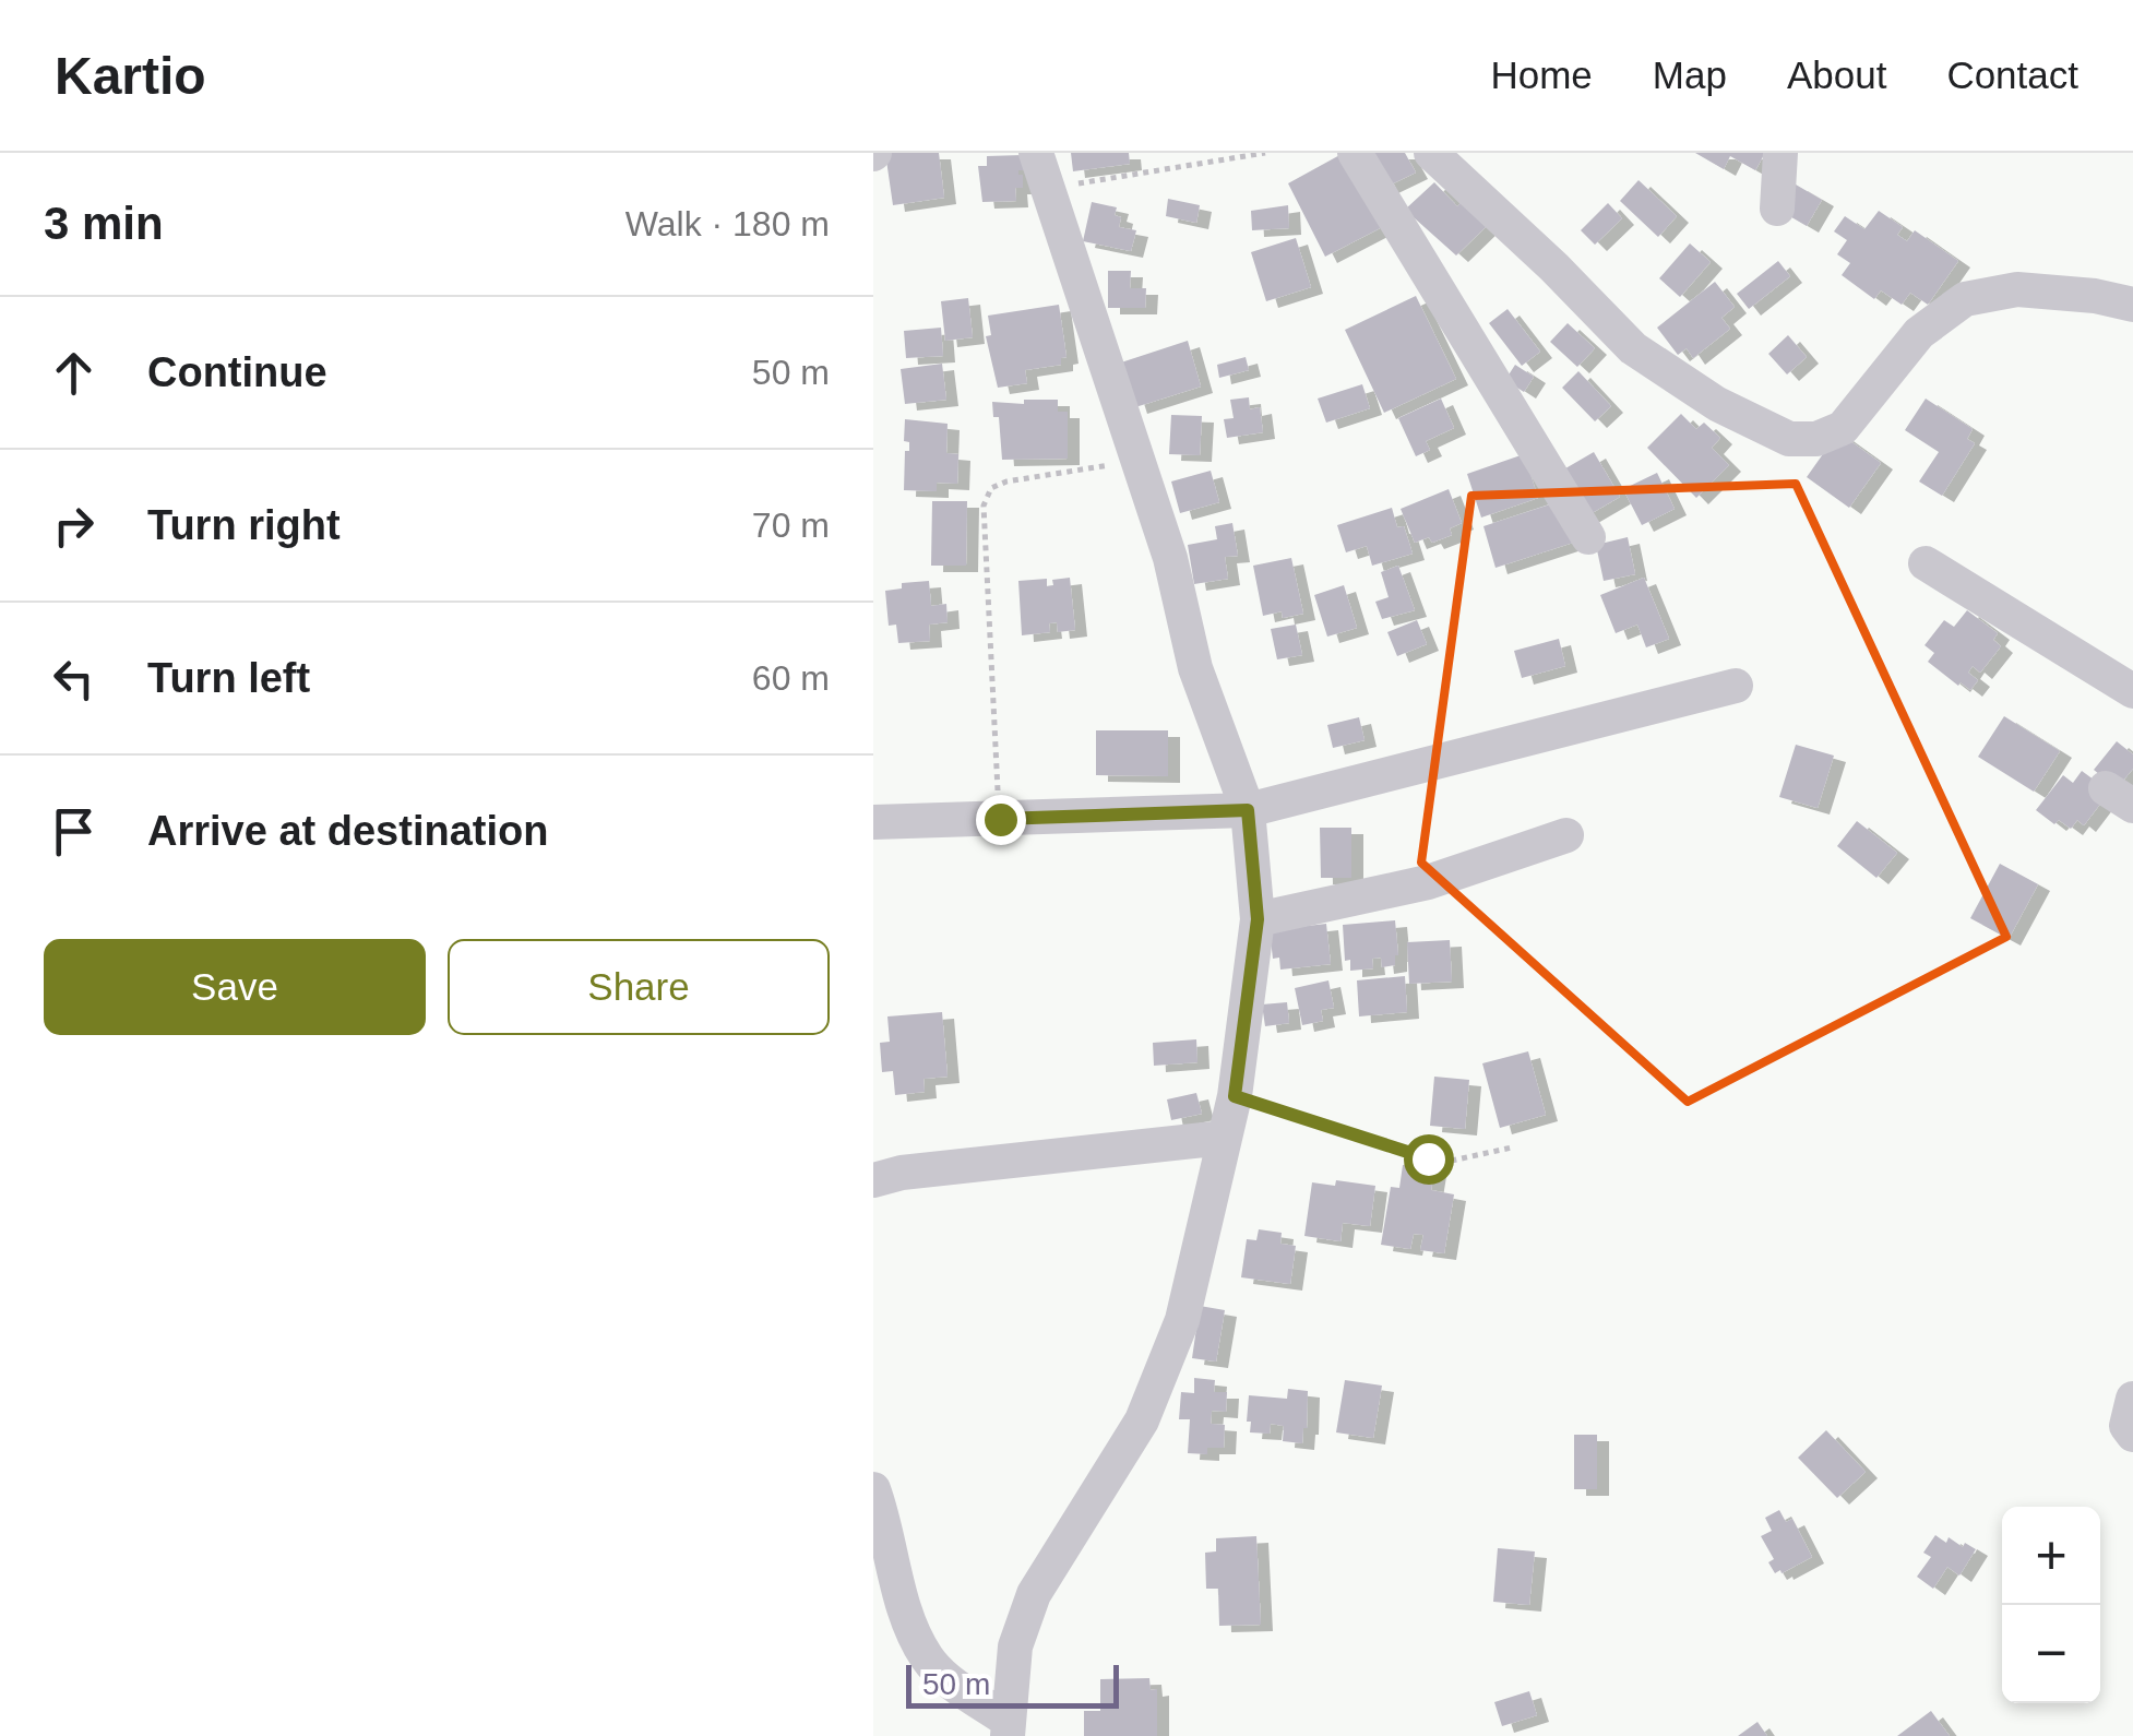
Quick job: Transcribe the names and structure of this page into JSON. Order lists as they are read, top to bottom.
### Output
{
  "scale_bar": "50 m",
  "page": {
    "header": "Kartio",
    "nav": [
      "Home",
      "Map",
      "About",
      "Contact"
    ],
    "heading": ["3 min", "Walk · 180 m"],
    "list": [
      ["Continue", "50 m"],
      ["Turn right", "70 m"],
      ["Turn left", "60 m"],
      "Arrive at destination"
    ],
    "buttons": ["Save", "Share"],
    "map_buttons": ["+", "−"],
    "scale": "50 m"
  }
}
